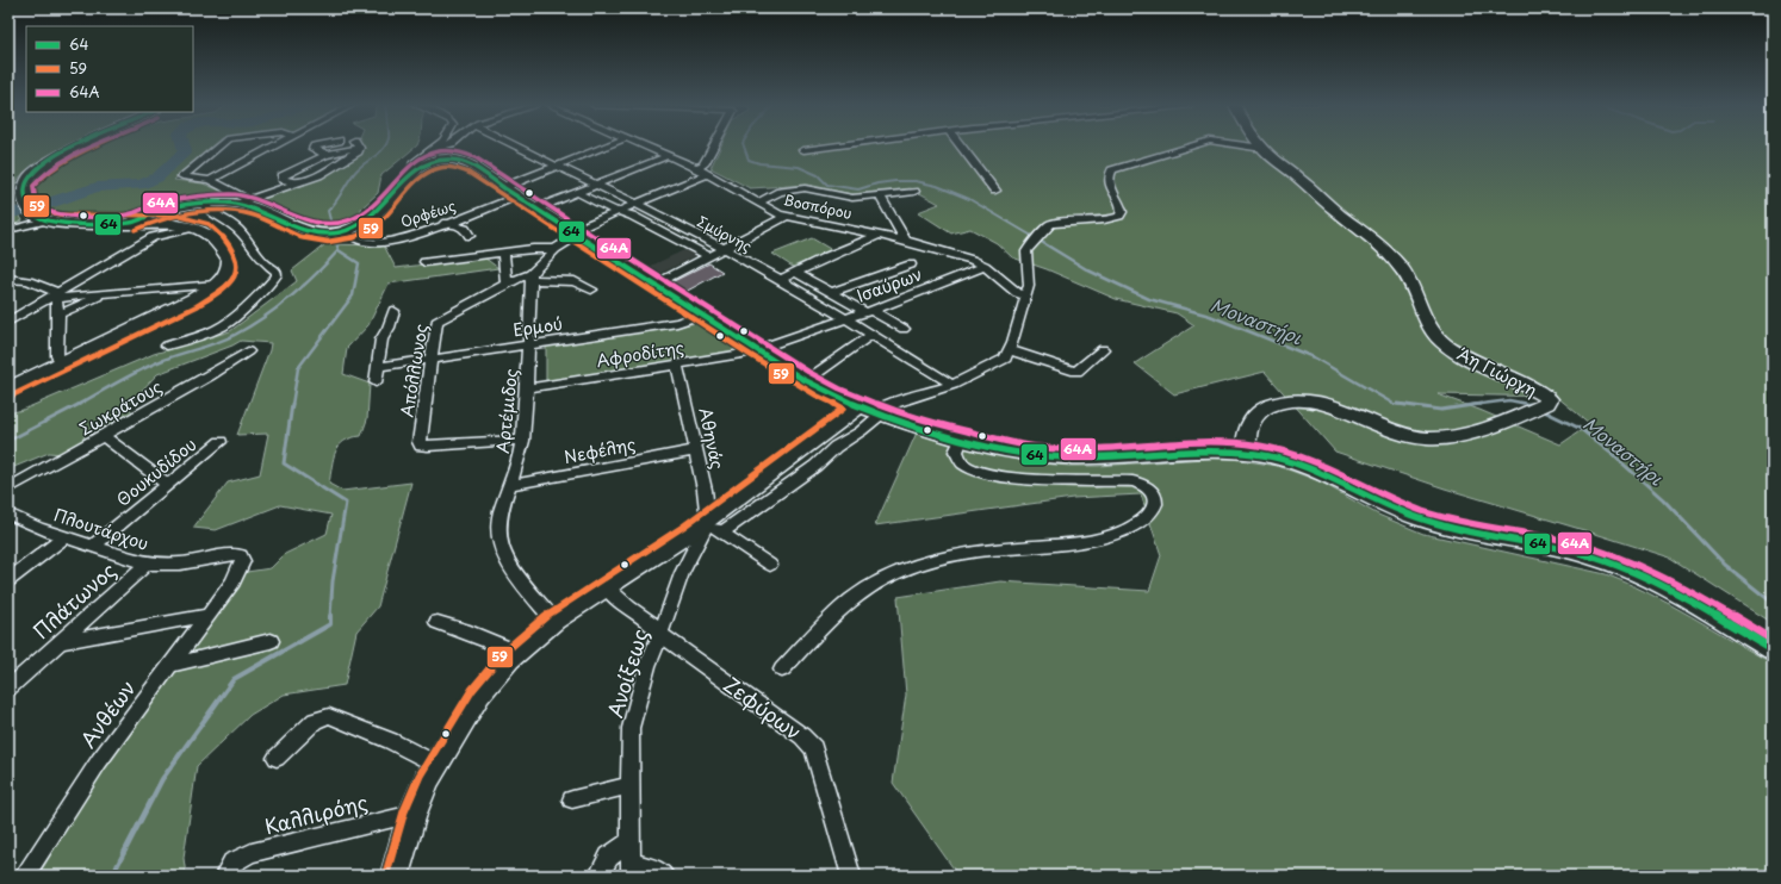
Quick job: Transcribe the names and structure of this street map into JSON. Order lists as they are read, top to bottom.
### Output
{
  "streets": {
    "main road": ["Άη Γιώργη"],
    "street": [
      "Βοσπόρου",
      "Ορφέως",
      "Σμύρνης",
      "Ισαύρων",
      "Ερμού",
      "Αφροδίτης",
      "Απόλλωνος",
      "Σωκράτους",
      "Αρτέμιδος",
      "Αθηνάς",
      "Νεφέλης",
      "Θουκυδίδου",
      "Πλουτάρχου",
      "Πλάτωνος",
      "Ανοίξεως",
      "Ζεφύρων",
      "Ανθέων",
      "Καλλιρόης"
    ]
  },
  "crossings": [
    ["Βοσπόρου", "Ισαύρων"],
    ["Σμύρνης", "Ισαύρων"],
    ["Ισαύρων", "Αφροδίτης"],
    ["Ερμού", "Απόλλωνος"],
    ["Ερμού", "Αρτέμιδος"],
    ["Αφροδίτης", "Αρτέμιδος"],
    ["Αφροδίτης", "Αθηνάς"],
    ["Απόλλωνος", "Αρτέμιδος"],
    ["Αρτέμιδος", "Νεφέλης"],
    ["Αθηνάς", "Νεφέλης"],
    ["Αθηνάς", "Ανοίξεως"],
    ["Θουκυδίδου", "Πλουτάρχου"],
    ["Πλουτάρχου", "Πλάτωνος"],
    ["Πλουτάρχου", "Ανθέων"],
    ["Ανοίξεως", "Ζεφύρων"]
  ],
  "water": ["Μοναστήρι"],
  "lines": ["transit line 64", "transit line 59", "transit line 64Α"],
  "legend": ["64", "59", "64Α"]
}
